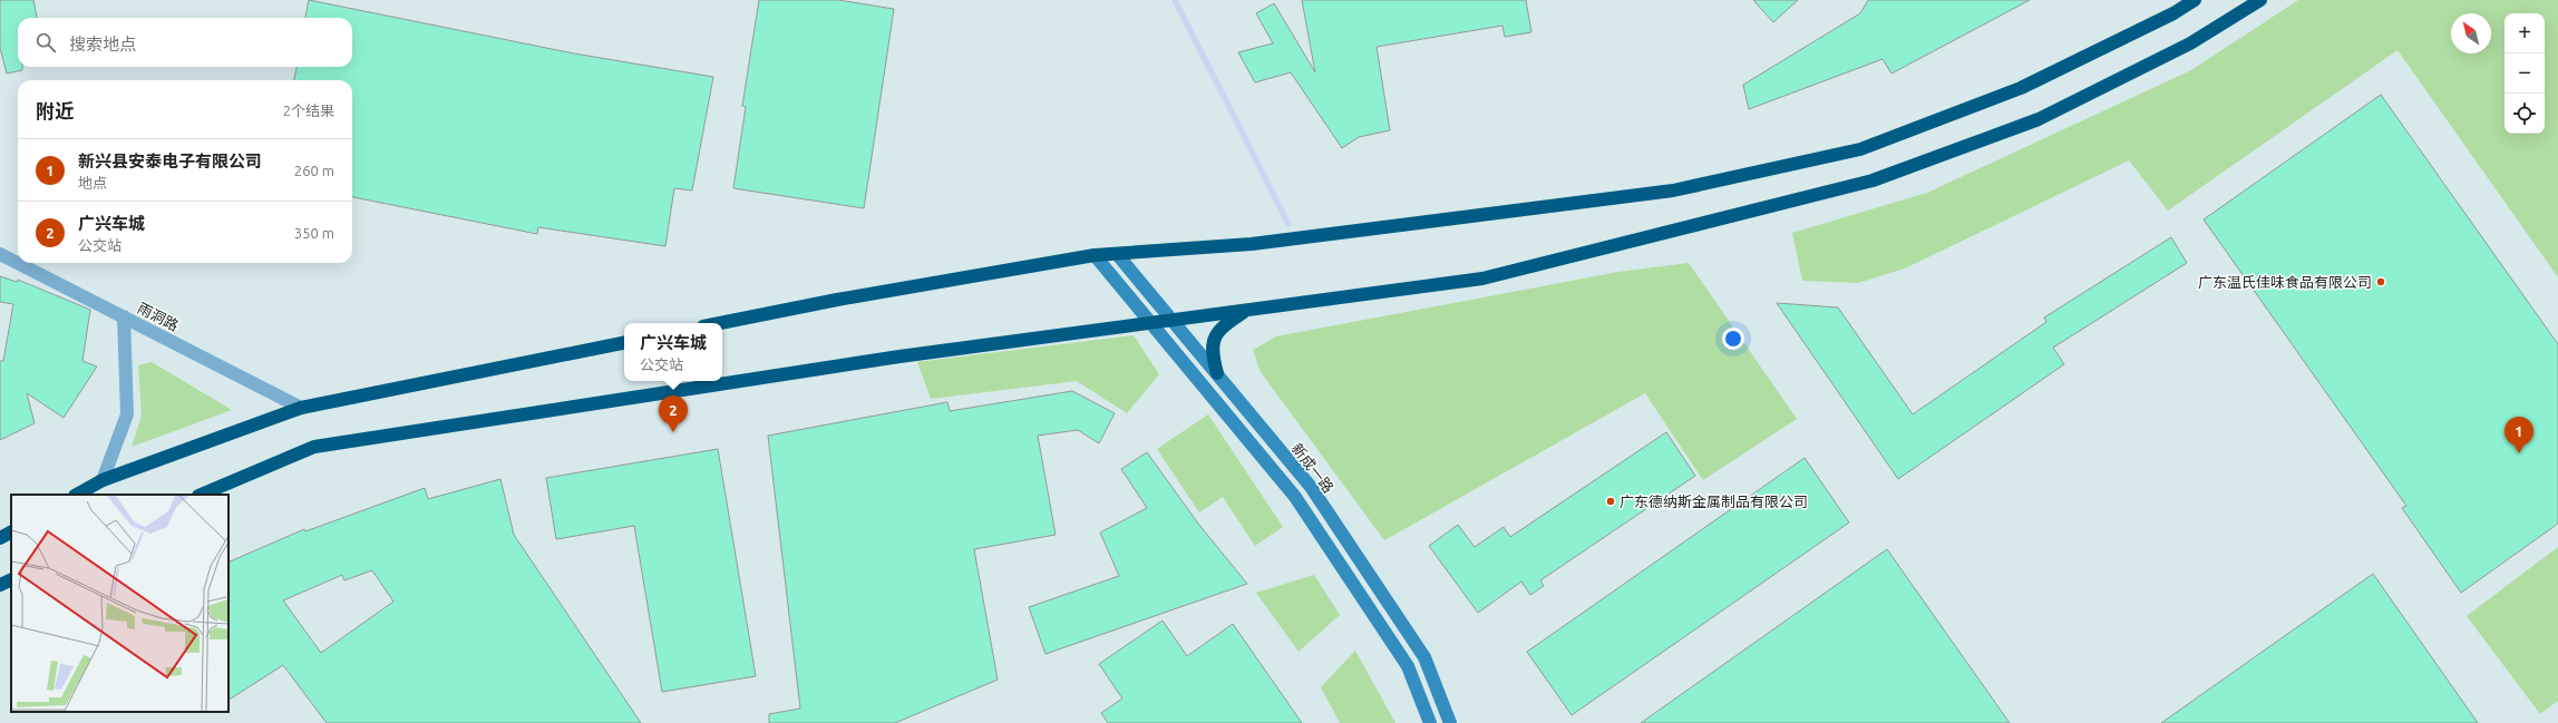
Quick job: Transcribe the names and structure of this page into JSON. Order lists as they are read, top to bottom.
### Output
{
  "streets": {
    "street": ["雨洞路", "新成一路"]
  },
  "places": ["广东温氏佳味食品有限公司", "广东德纳斯金属制品有限公司"],
  "north": "top left",
  "page": {
    "map_buttons": ["+", "−"],
    "search": "搜索地点",
    "heading": ["附近", "2个结果"],
    "list": [
      {
        "mark": "1",
        "name": "新兴县安泰电子有限公司",
        "note": "地点",
        "value": "260 m"
      },
      {
        "mark": "2",
        "name": "广兴车城",
        "note": "公交站",
        "value": "350 m"
      }
    ],
    "popup": ["广兴车城", "公交站"],
    "pins": ["2", "1"]
  }
}
